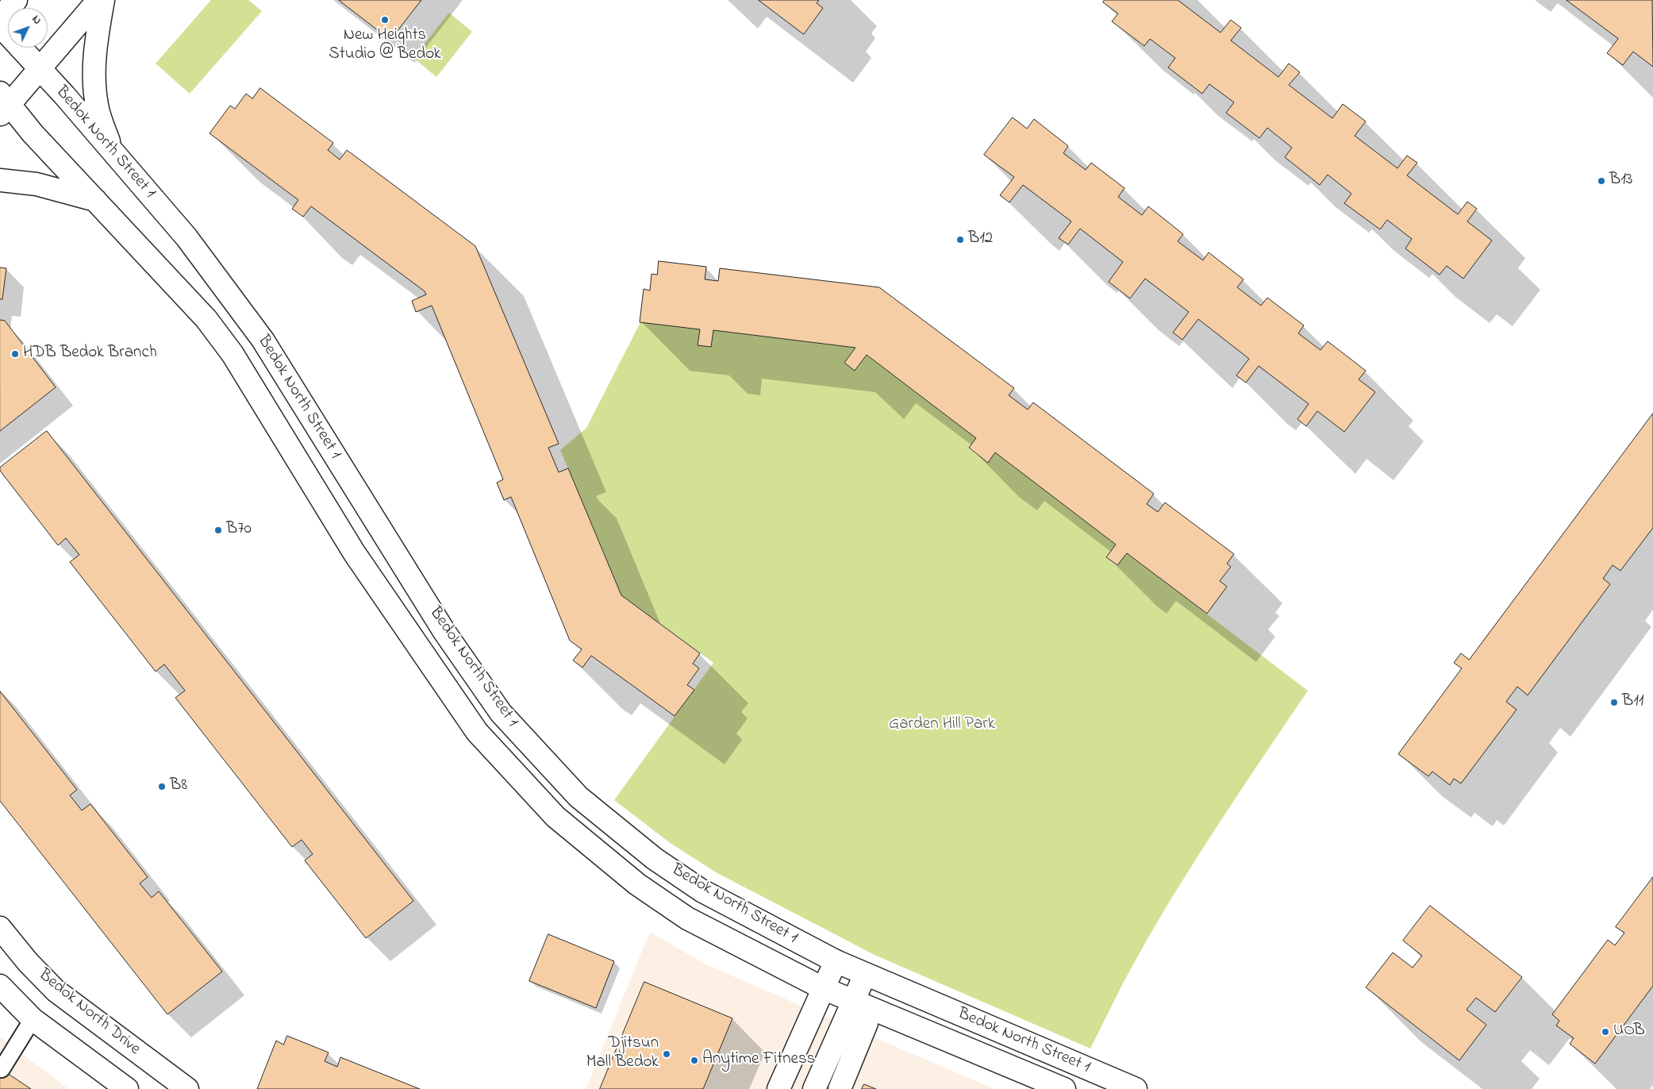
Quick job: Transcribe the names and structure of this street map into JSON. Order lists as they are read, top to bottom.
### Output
{
  "streets": {
    "street": ["Bedok North Street 1", "Bedok North Drive"]
  },
  "parks": ["Garden Hill Park"],
  "places": [
    "New Heights Studio @ Bedok",
    "B13",
    "B12",
    "HDB Bedok Branch",
    "B70",
    "B11",
    "B8",
    "UOB",
    "Djitsun Mall Bedok",
    "Anytime Fitness"
  ],
  "north": "top right"
}
